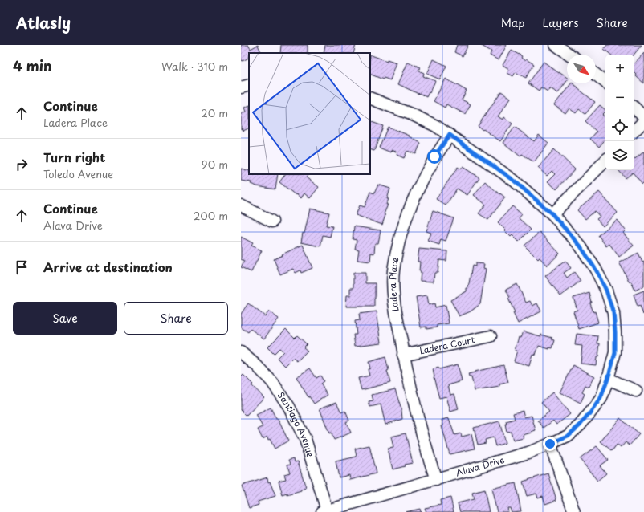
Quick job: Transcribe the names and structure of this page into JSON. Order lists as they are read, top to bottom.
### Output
{
  "streets": {
    "street": [
      "Ladera Place",
      "Ladera Court",
      "Santiago Avenue",
      "Alava Drive"
    ]
  },
  "crossings": [
    ["Ladera Place", "Ladera Court"],
    ["Ladera Place", "Alava Drive"],
    ["Santiago Avenue", "Alava Drive"]
  ],
  "north": "bottom right",
  "page": {
    "header": "Atlasly",
    "nav": ["Map", "Layers", "Share"],
    "heading": ["4 min", "Walk · 310 m"],
    "map_buttons": ["+", "−"],
    "list": [
      ["Continue", "Ladera Place", "20 m"],
      ["Turn right", "Toledo Avenue", "90 m"],
      ["Continue", "Alava Drive", "200 m"],
      "Arrive at destination"
    ],
    "buttons": ["Save", "Share"]
  }
}
